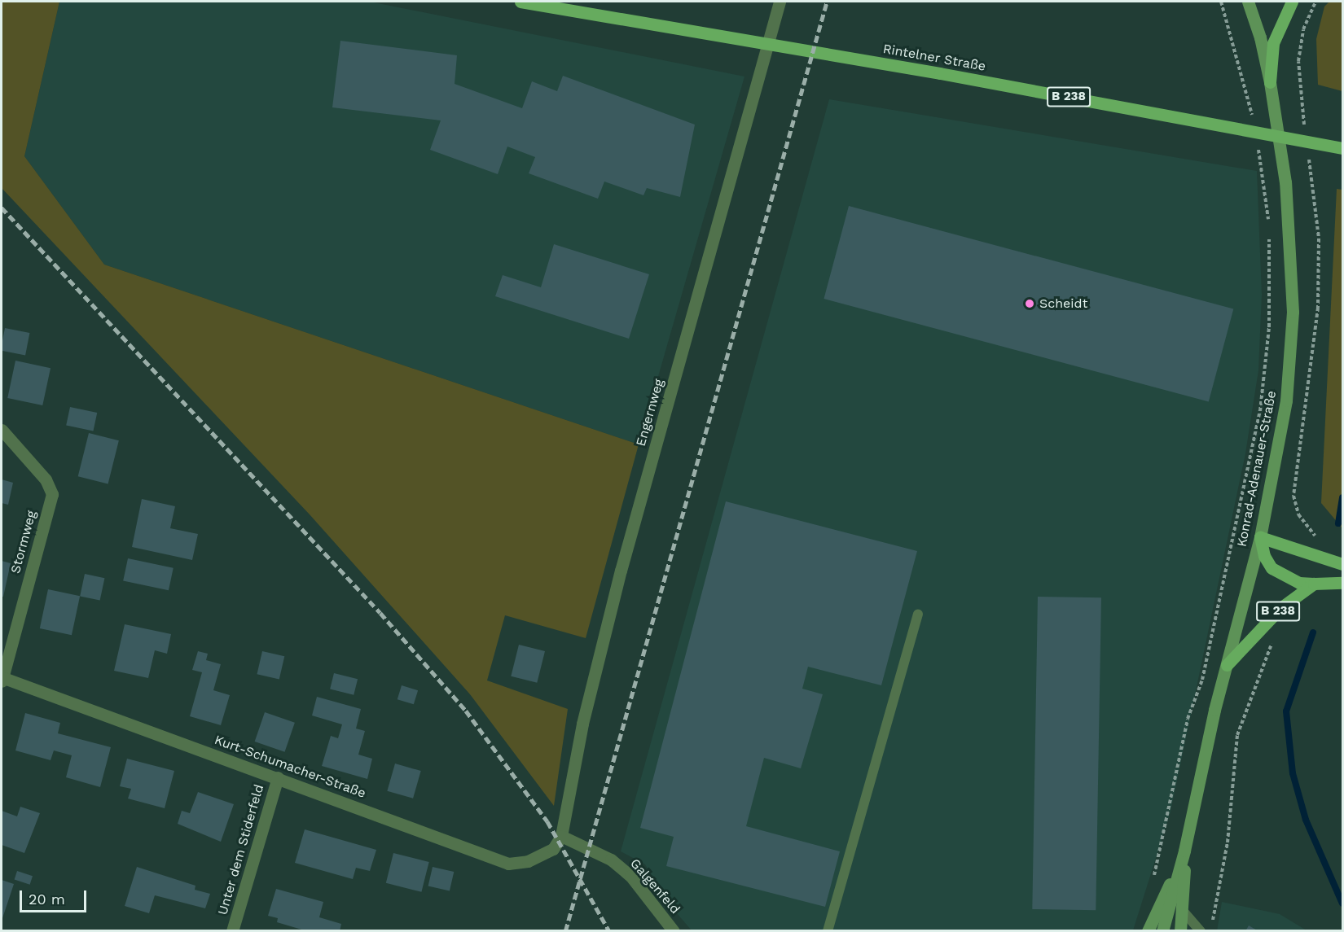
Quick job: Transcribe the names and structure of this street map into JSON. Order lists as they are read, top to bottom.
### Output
{
  "streets": {
    "main road": ["Rintelner Straße", "B 238", "Konrad-Adenauer-Straße"],
    "street": [
      "Engernweg",
      "Stormweg",
      "Kurt-Schumacher-Straße",
      "Unter dem Stiderfeld",
      "Galgenfeld"
    ]
  },
  "crossings": [
    ["B 238", "Konrad-Adenauer-Straße"],
    ["Engernweg", "Kurt-Schumacher-Straße"],
    ["Engernweg", "Galgenfeld"],
    ["Stormweg", "Kurt-Schumacher-Straße"],
    ["Kurt-Schumacher-Straße", "Unter dem Stiderfeld"],
    ["Kurt-Schumacher-Straße", "Galgenfeld"]
  ],
  "places": ["Scheidt"],
  "scale_bar": "20 m"
}
